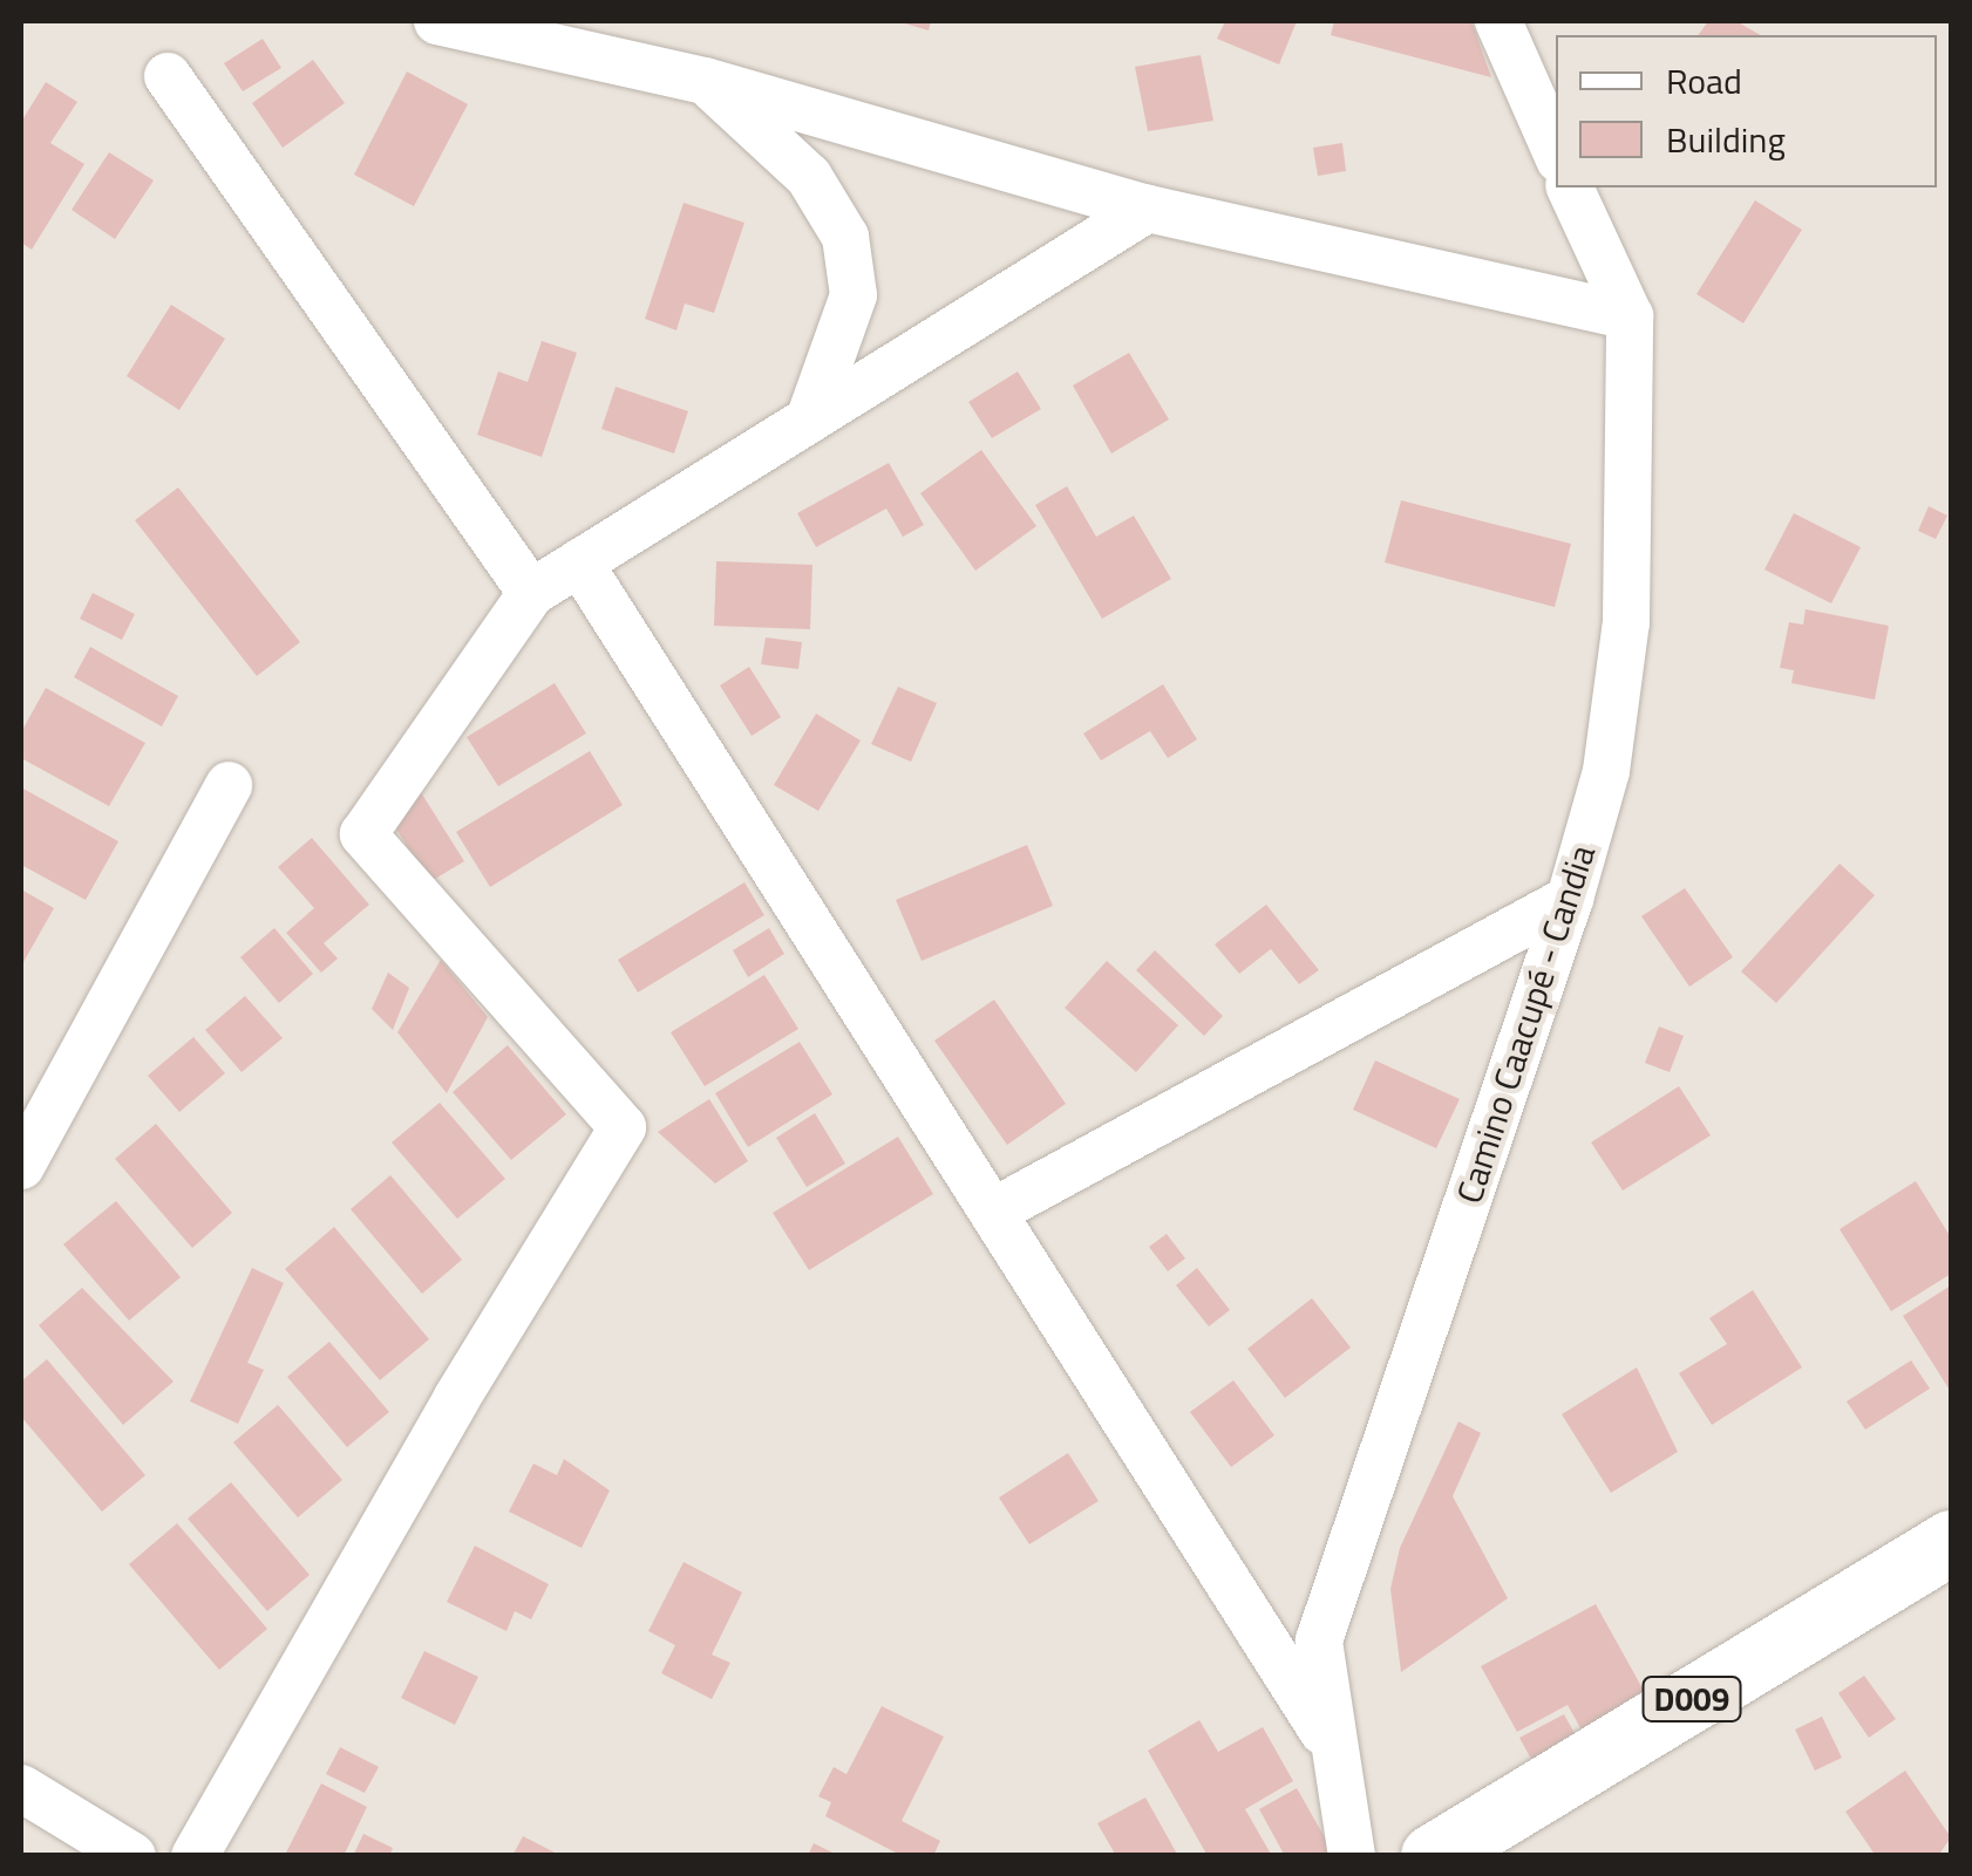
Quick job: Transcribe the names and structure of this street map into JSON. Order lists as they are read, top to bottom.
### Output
{
  "streets": {
    "main road": ["D009"],
    "street": ["Camino Caacupé - Candia"]
  },
  "legend": ["Road", "Building"]
}
